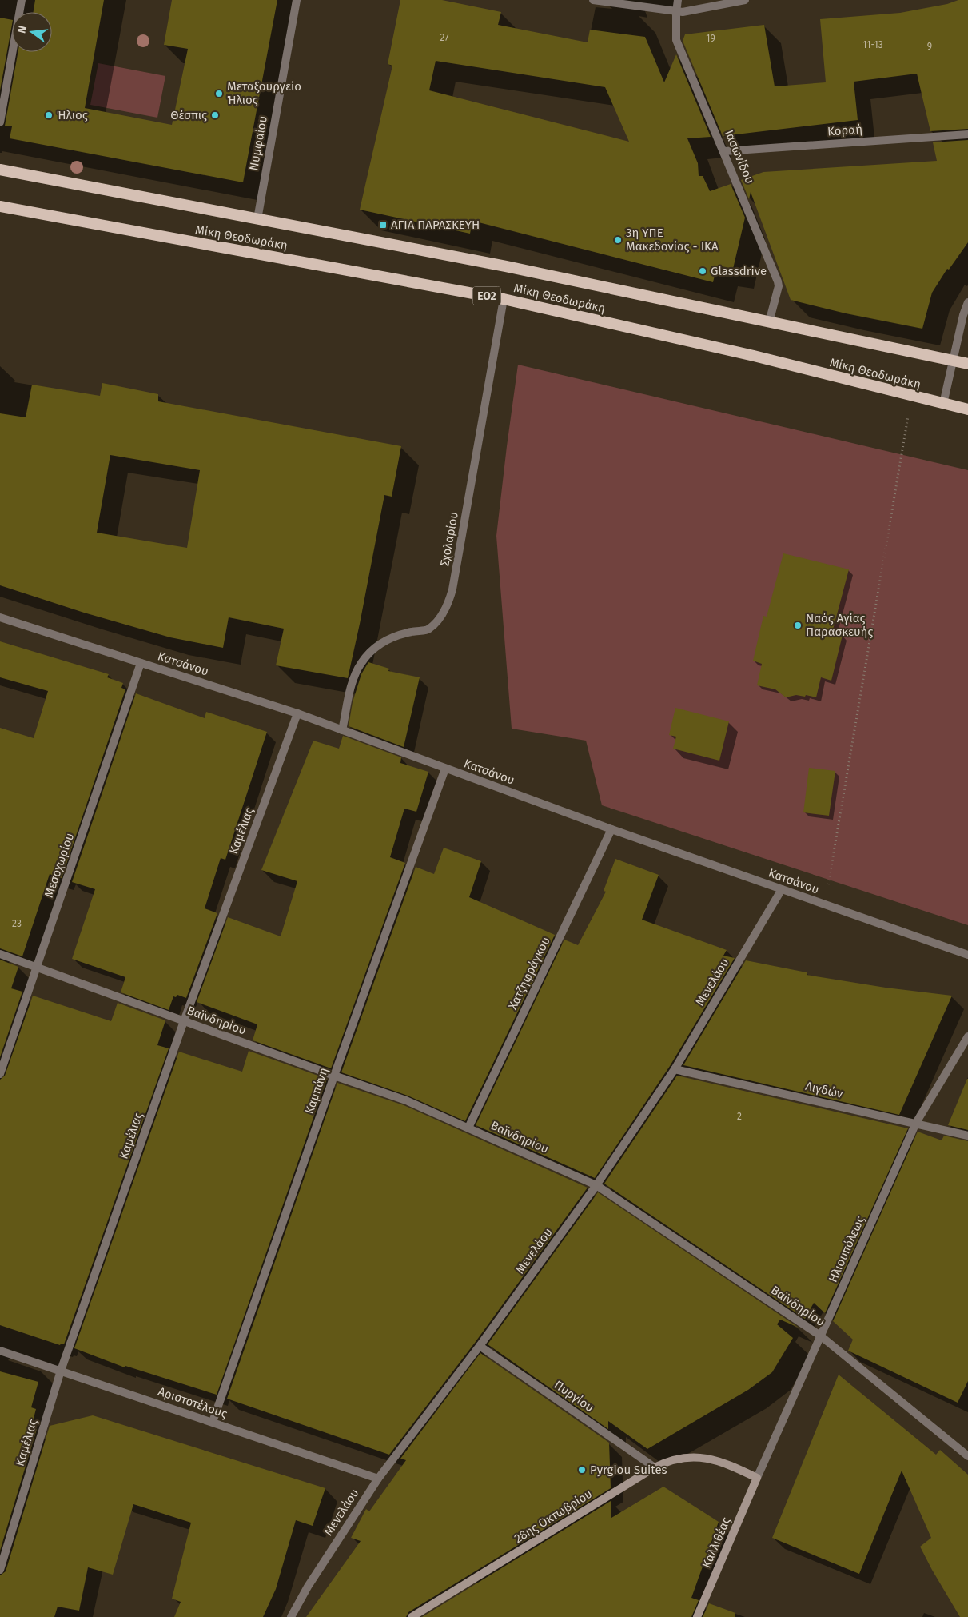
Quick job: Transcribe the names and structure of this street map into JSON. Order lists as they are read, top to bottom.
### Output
{
  "streets": {
    "highway": ["Μίκη Θεοδωράκη", "ΕΟ2"],
    "main road": ["28ης Οκτωβρίου", "Καλλιθέας"],
    "street": [
      "Κοραή",
      "Νυμφαίου",
      "Ιασωνίδου",
      "Σχολαρίου",
      "Κατσάνου",
      "Καμέλιας",
      "Μεσοχωρίου",
      "Χατζηφράγκου",
      "Μενελάου",
      "Βαϊνδηρίου",
      "Λιγδών",
      "Καμπάνη",
      "Ηλιουπόλεως",
      "Πυργίου",
      "Αριστοτέλους"
    ]
  },
  "crossings": [
    ["Κοραή", "Ιασωνίδου"],
    ["Νυμφαίου", "Μίκη Θεοδωράκη"],
    ["Ιασωνίδου", "Μίκη Θεοδωράκη"],
    ["Μίκη Θεοδωράκη", "Σχολαρίου"],
    ["Σχολαρίου", "Κατσάνου"],
    ["Κατσάνου", "Καμέλιας"],
    ["Κατσάνου", "Μεσοχωρίου"],
    ["Κατσάνου", "Χατζηφράγκου"],
    ["Κατσάνου", "Μενελάου"],
    ["Κατσάνου", "Καμπάνη"],
    ["Καμέλιας", "Βαϊνδηρίου"],
    ["Καμέλιας", "Αριστοτέλους"],
    ["Μεσοχωρίου", "Βαϊνδηρίου"],
    ["Χατζηφράγκου", "Βαϊνδηρίου"],
    ["Μενελάου", "Βαϊνδηρίου"],
    ["Μενελάου", "Λιγδών"],
    ["Μενελάου", "Πυργίου"],
    ["Μενελάου", "Αριστοτέλους"],
    ["Βαϊνδηρίου", "Καμπάνη"],
    ["Βαϊνδηρίου", "Ηλιουπόλεως"],
    ["Λιγδών", "Ηλιουπόλεως"],
    ["Καμπάνη", "Αριστοτέλους"],
    ["Ηλιουπόλεως", "28ης Οκτωβρίου"],
    ["Ηλιουπόλεως", "Καλλιθέας"],
    ["Πυργίου", "28ης Οκτωβρίου"],
    ["28ης Οκτωβρίου", "Καλλιθέας"]
  ],
  "places": {
    "other": [
      "Μεταξουργείο Ήλιος",
      "Ήλιος",
      "Θέσπις",
      "3η ΥΠΕ Μακεδονίας - IKA",
      "Glassdrive",
      "Ναός Αγίας Παρασκευής",
      "Pyrgiou Suites"
    ],
    "transit": ["ΑΓΙΑ ΠΑΡΑΣΚΕΥΗ"]
  },
  "house_numbers": [
    "27",
    "19",
    "11-13",
    "9",
    "23",
    "2"
  ],
  "north": "left"
}
